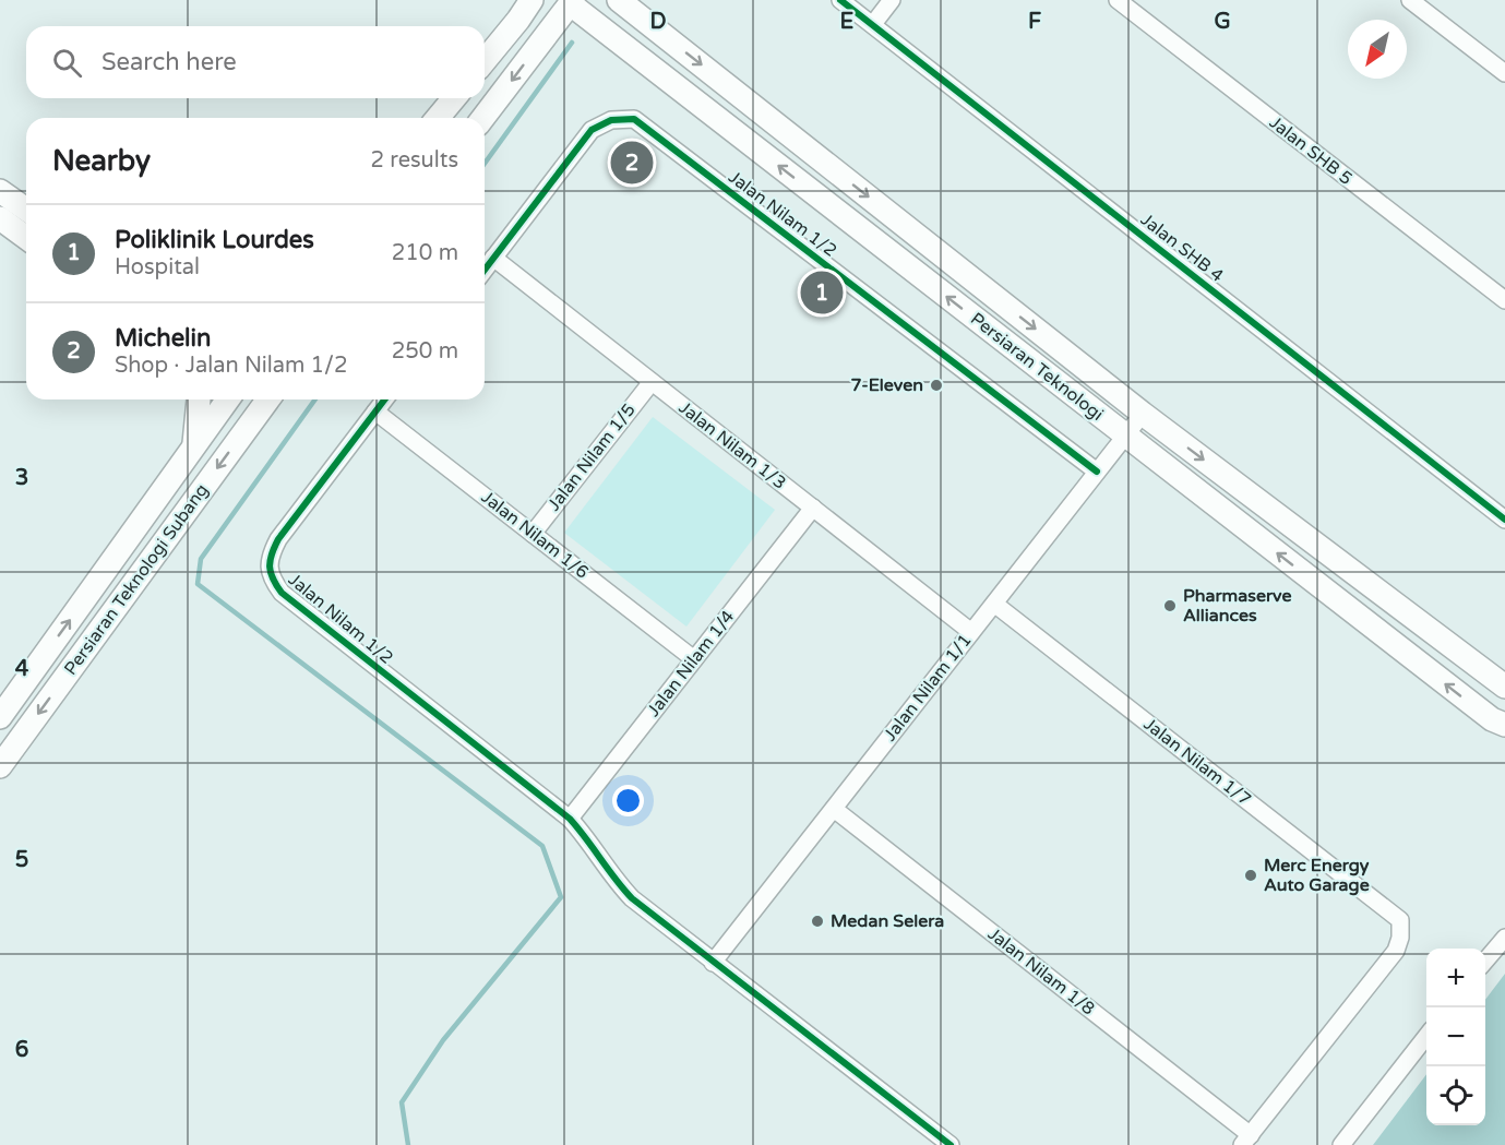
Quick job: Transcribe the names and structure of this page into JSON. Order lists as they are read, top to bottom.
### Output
{
  "streets": {
    "main road": ["Persiaran Teknologi", "Persiaran Teknologi Subang"],
    "street": [
      "Jalan SHB 5",
      "Jalan Nilam 1/2",
      "Jalan SHB 4",
      "Jalan Nilam 1/3",
      "Jalan Nilam 1/5",
      "Jalan Nilam 1/6",
      "Jalan Nilam 1/4",
      "Jalan Nilam 1/1",
      "Jalan Nilam 1/7",
      "Jalan Nilam 1/8"
    ]
  },
  "crossings": [
    ["Jalan Nilam 1/2", "Jalan Nilam 1/3"],
    ["Jalan Nilam 1/2", "Jalan Nilam 1/6"],
    ["Jalan Nilam 1/2", "Jalan Nilam 1/4"],
    ["Jalan Nilam 1/2", "Jalan Nilam 1/1"],
    ["Persiaran Teknologi", "Jalan Nilam 1/1"],
    ["Jalan Nilam 1/3", "Jalan Nilam 1/5"],
    ["Jalan Nilam 1/3", "Jalan Nilam 1/4"],
    ["Jalan Nilam 1/3", "Jalan Nilam 1/1"],
    ["Jalan Nilam 1/5", "Jalan Nilam 1/6"],
    ["Jalan Nilam 1/6", "Jalan Nilam 1/4"],
    ["Jalan Nilam 1/1", "Jalan Nilam 1/7"],
    ["Jalan Nilam 1/1", "Jalan Nilam 1/8"],
    ["Jalan Nilam 1/7", "Jalan Nilam 1/8"]
  ],
  "places": [
    "7-Eleven",
    "Pharmaserve Alliances",
    "Merc Energy Auto Garage",
    "Medan Selera"
  ],
  "north": "bottom left",
  "page": {
    "search": "Search here",
    "heading": ["Nearby", "2 results"],
    "pins": ["2", "1"],
    "list": [
      {
        "mark": "1",
        "name": "Poliklinik Lourdes",
        "note": "Hospital",
        "value": "210 m"
      },
      {
        "mark": "2",
        "name": "Michelin",
        "note": "Shop · Jalan Nilam 1/2",
        "value": "250 m"
      }
    ],
    "map_buttons": ["+", "−"]
  },
  "grid": {
    "columns": [
      "D",
      "E",
      "F",
      "G"
    ],
    "rows": [
      "3",
      "4",
      "5",
      "6"
    ]
  }
}
